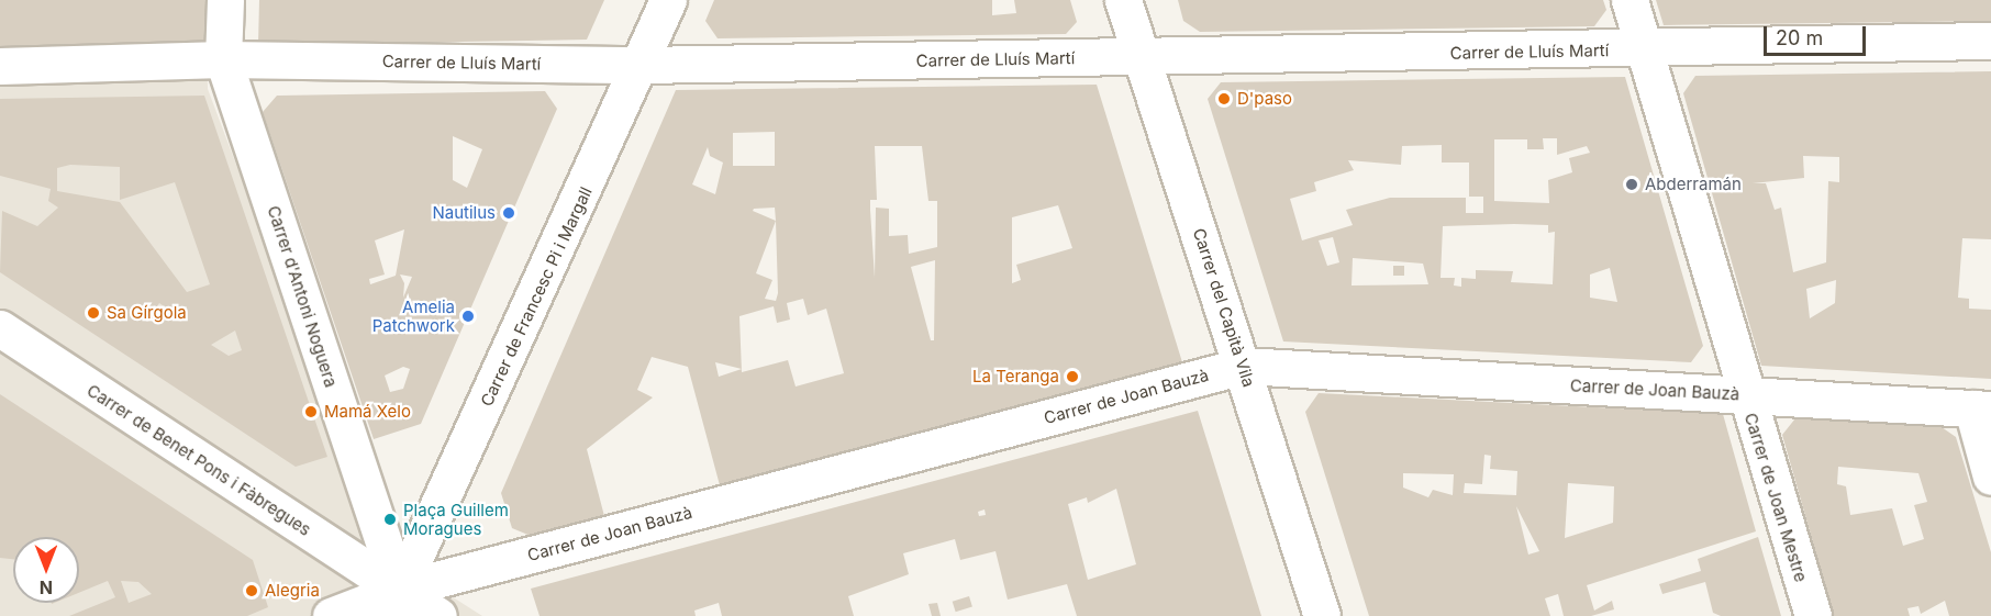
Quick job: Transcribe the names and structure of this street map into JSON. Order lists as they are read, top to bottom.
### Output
{
  "streets": {
    "street": [
      "Carrer de Lluís Martí",
      "Carrer d'Antoni Noguera",
      "Carrer de Francesc Pi i Margall",
      "Carrer del Capità Vila",
      "Carrer de Joan Bauzà",
      "Carrer de Benet Pons i Fàbregues",
      "Carrer de Joan Mestre"
    ]
  },
  "crossings": [
    ["Carrer de Lluís Martí", "Carrer d'Antoni Noguera"],
    ["Carrer de Lluís Martí", "Carrer de Francesc Pi i Margall"],
    ["Carrer de Lluís Martí", "Carrer del Capità Vila"],
    ["Carrer de Lluís Martí", "Carrer de Joan Mestre"],
    ["Carrer d'Antoni Noguera", "Carrer de Francesc Pi i Margall"],
    ["Carrer d'Antoni Noguera", "Carrer de Joan Bauzà"],
    ["Carrer d'Antoni Noguera", "Carrer de Benet Pons i Fàbregues"],
    ["Carrer de Francesc Pi i Margall", "Carrer de Joan Bauzà"],
    ["Carrer de Francesc Pi i Margall", "Carrer de Benet Pons i Fàbregues"],
    ["Carrer del Capità Vila", "Carrer de Joan Bauzà"],
    ["Carrer de Joan Bauzà", "Carrer de Benet Pons i Fàbregues"],
    ["Carrer de Joan Bauzà", "Carrer de Joan Mestre"]
  ],
  "places": [
    "D'paso",
    "Abderramán",
    "Nautilus",
    "Sa Gírgola",
    "Amelia Patchwork",
    "La Teranga",
    "Mamá Xelo",
    "Plaça Guillem Moragues",
    "Alegria"
  ],
  "scale_bar": "20 m",
  "north": "bottom"
}
